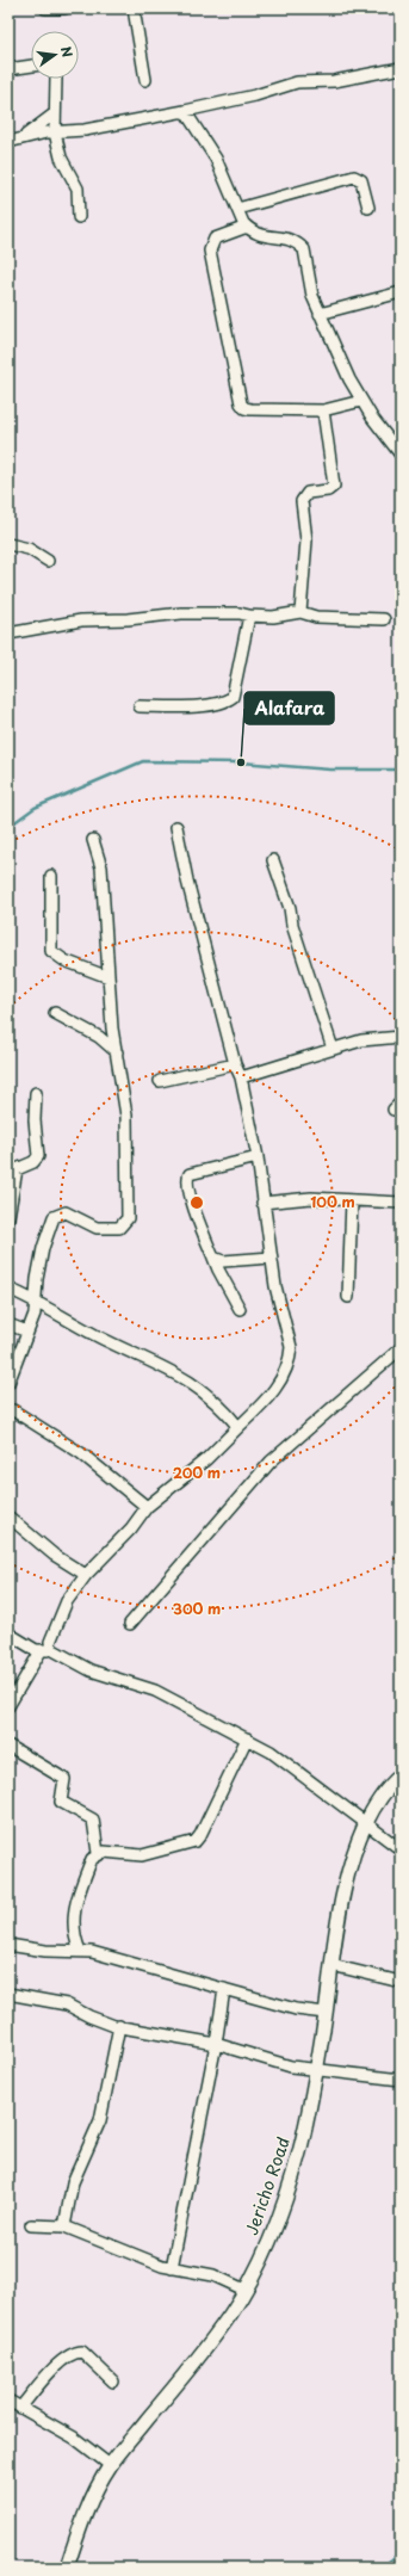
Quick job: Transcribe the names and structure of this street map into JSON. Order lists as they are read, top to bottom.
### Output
{
  "streets": {
    "street": ["Jericho Road"]
  },
  "places": ["Alafara"],
  "north": "right",
  "rings": ["100 m", "200 m", "300 m"]
}
